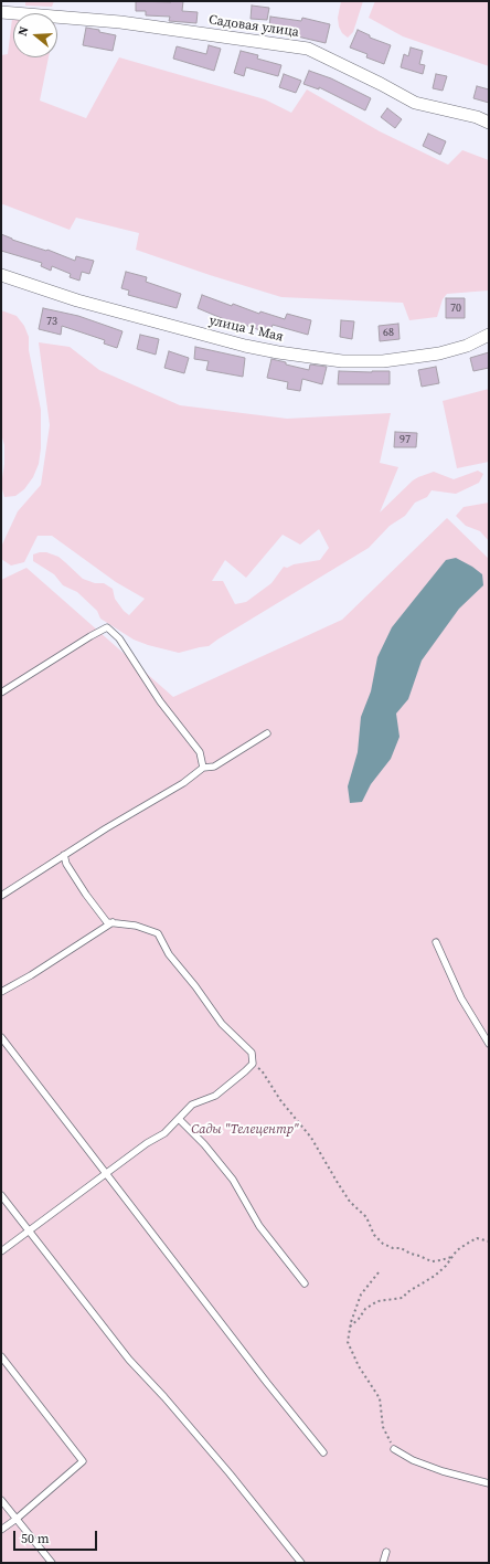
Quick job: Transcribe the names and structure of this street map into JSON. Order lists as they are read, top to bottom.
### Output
{
  "streets": {
    "street": ["Садовая улица", "улица 1 Мая"]
  },
  "parks": ["Сады \"Телецентр\""],
  "house_numbers": [
    "70",
    "73",
    "68",
    "97"
  ],
  "scale_bar": "50 m",
  "north": "left"
}
